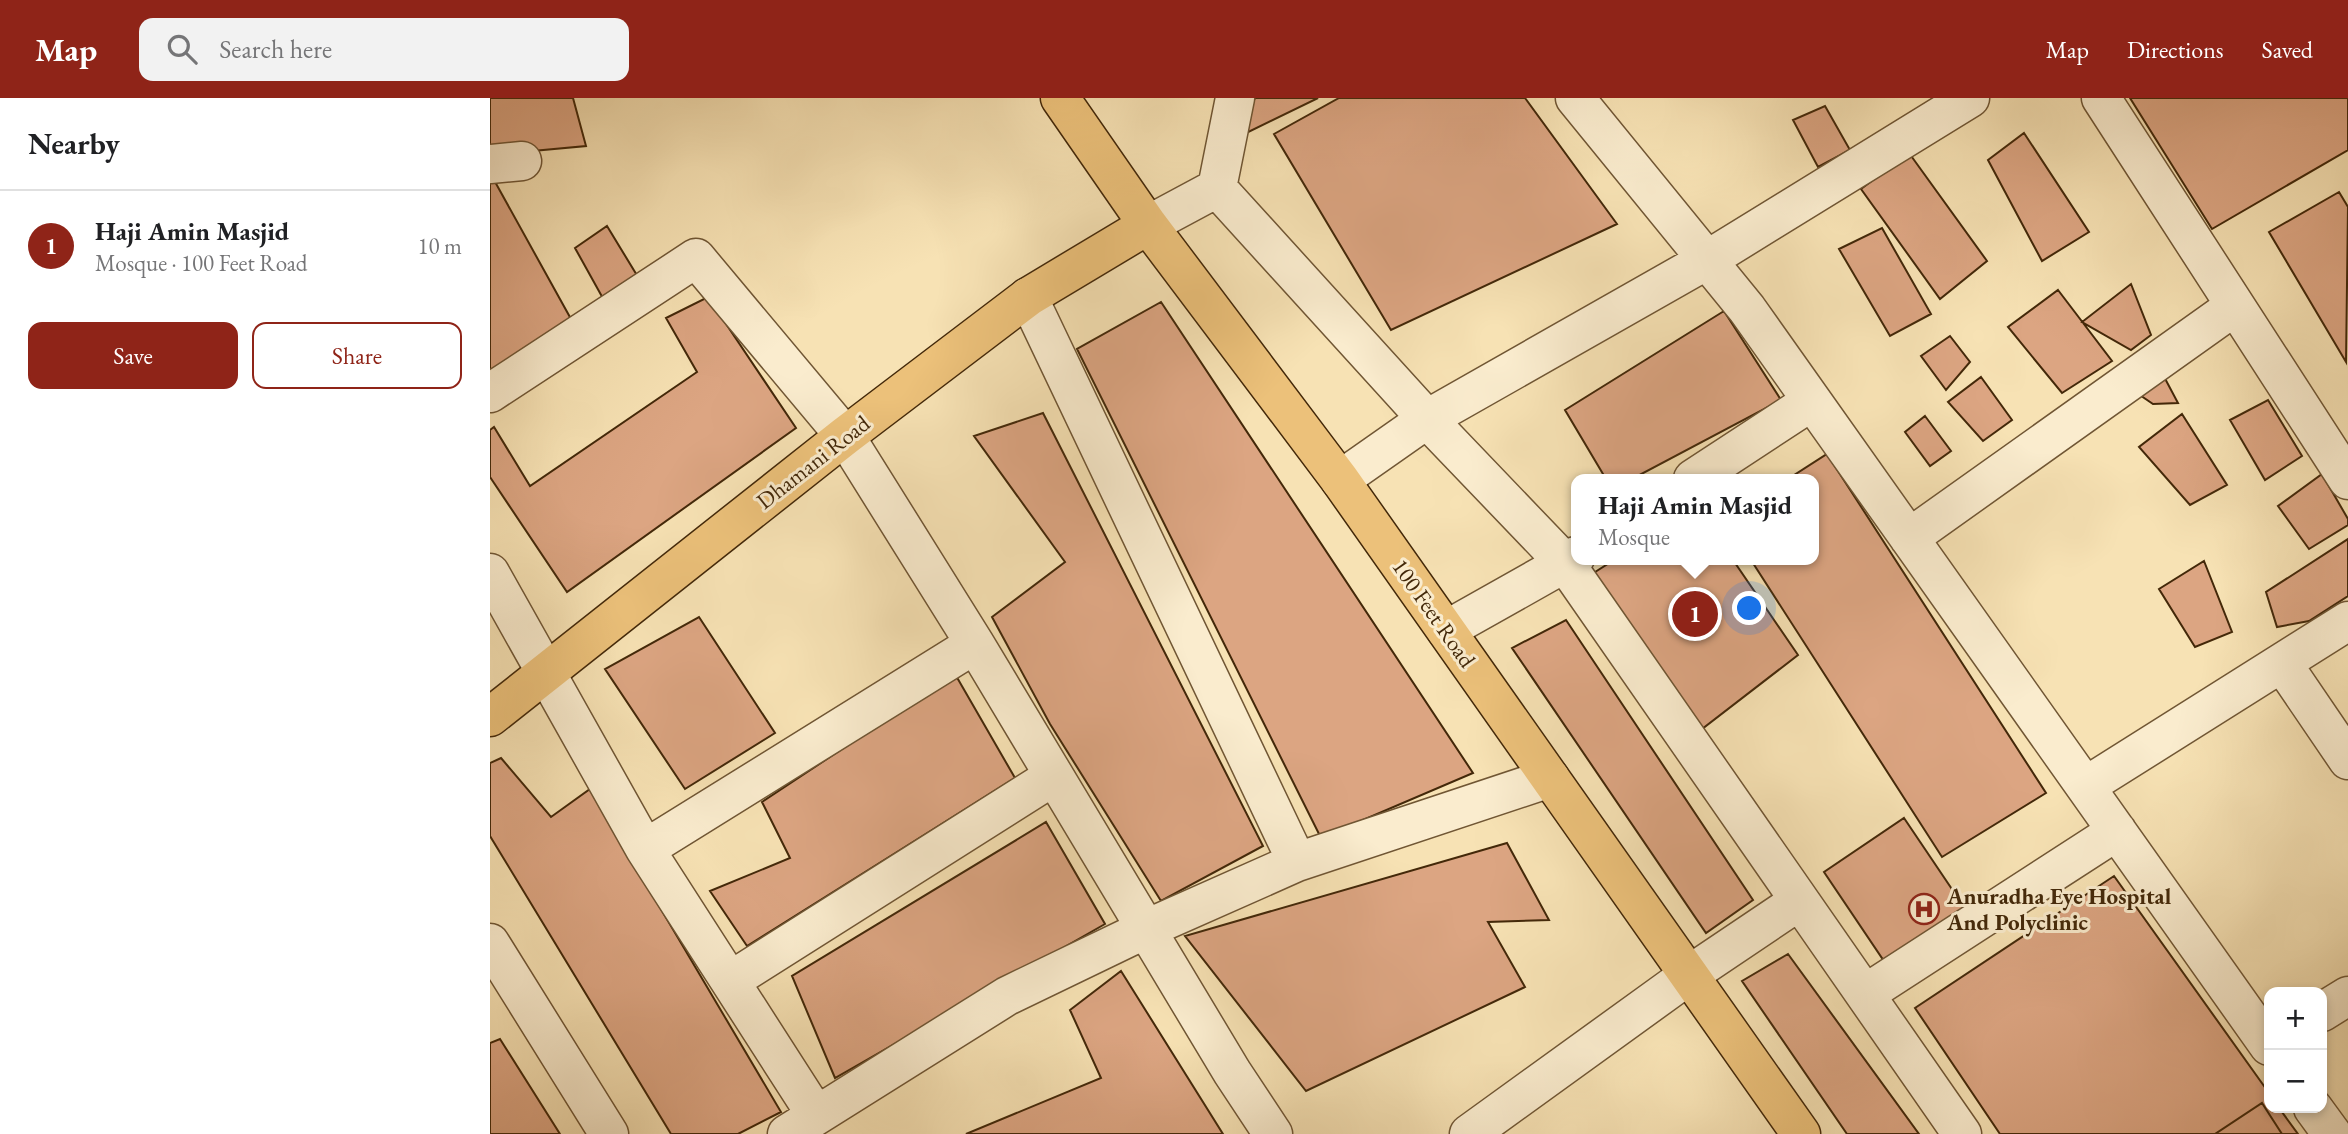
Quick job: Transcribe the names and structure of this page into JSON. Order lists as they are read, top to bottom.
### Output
{
  "streets": {
    "main road": ["Dhamani Road", "100 Feet Road"]
  },
  "crossings": [
    ["Dhamani Road", "100 Feet Road"]
  ],
  "places": {
    "hospital": ["Anuradha Eye Hospital And Polyclinic"]
  },
  "page": {
    "header": "Map",
    "search": "Search here",
    "nav": ["Map", "Directions", "Saved"],
    "heading": "Nearby",
    "list": [
      {
        "mark": "1",
        "name": "Haji Amin Masjid",
        "note": "Mosque · 100 Feet Road",
        "value": "10 m"
      }
    ],
    "buttons": ["Save", "Share"],
    "popup": ["Haji Amin Masjid", "Mosque"],
    "pins": "1",
    "map_buttons": ["+", "−"]
  }
}
